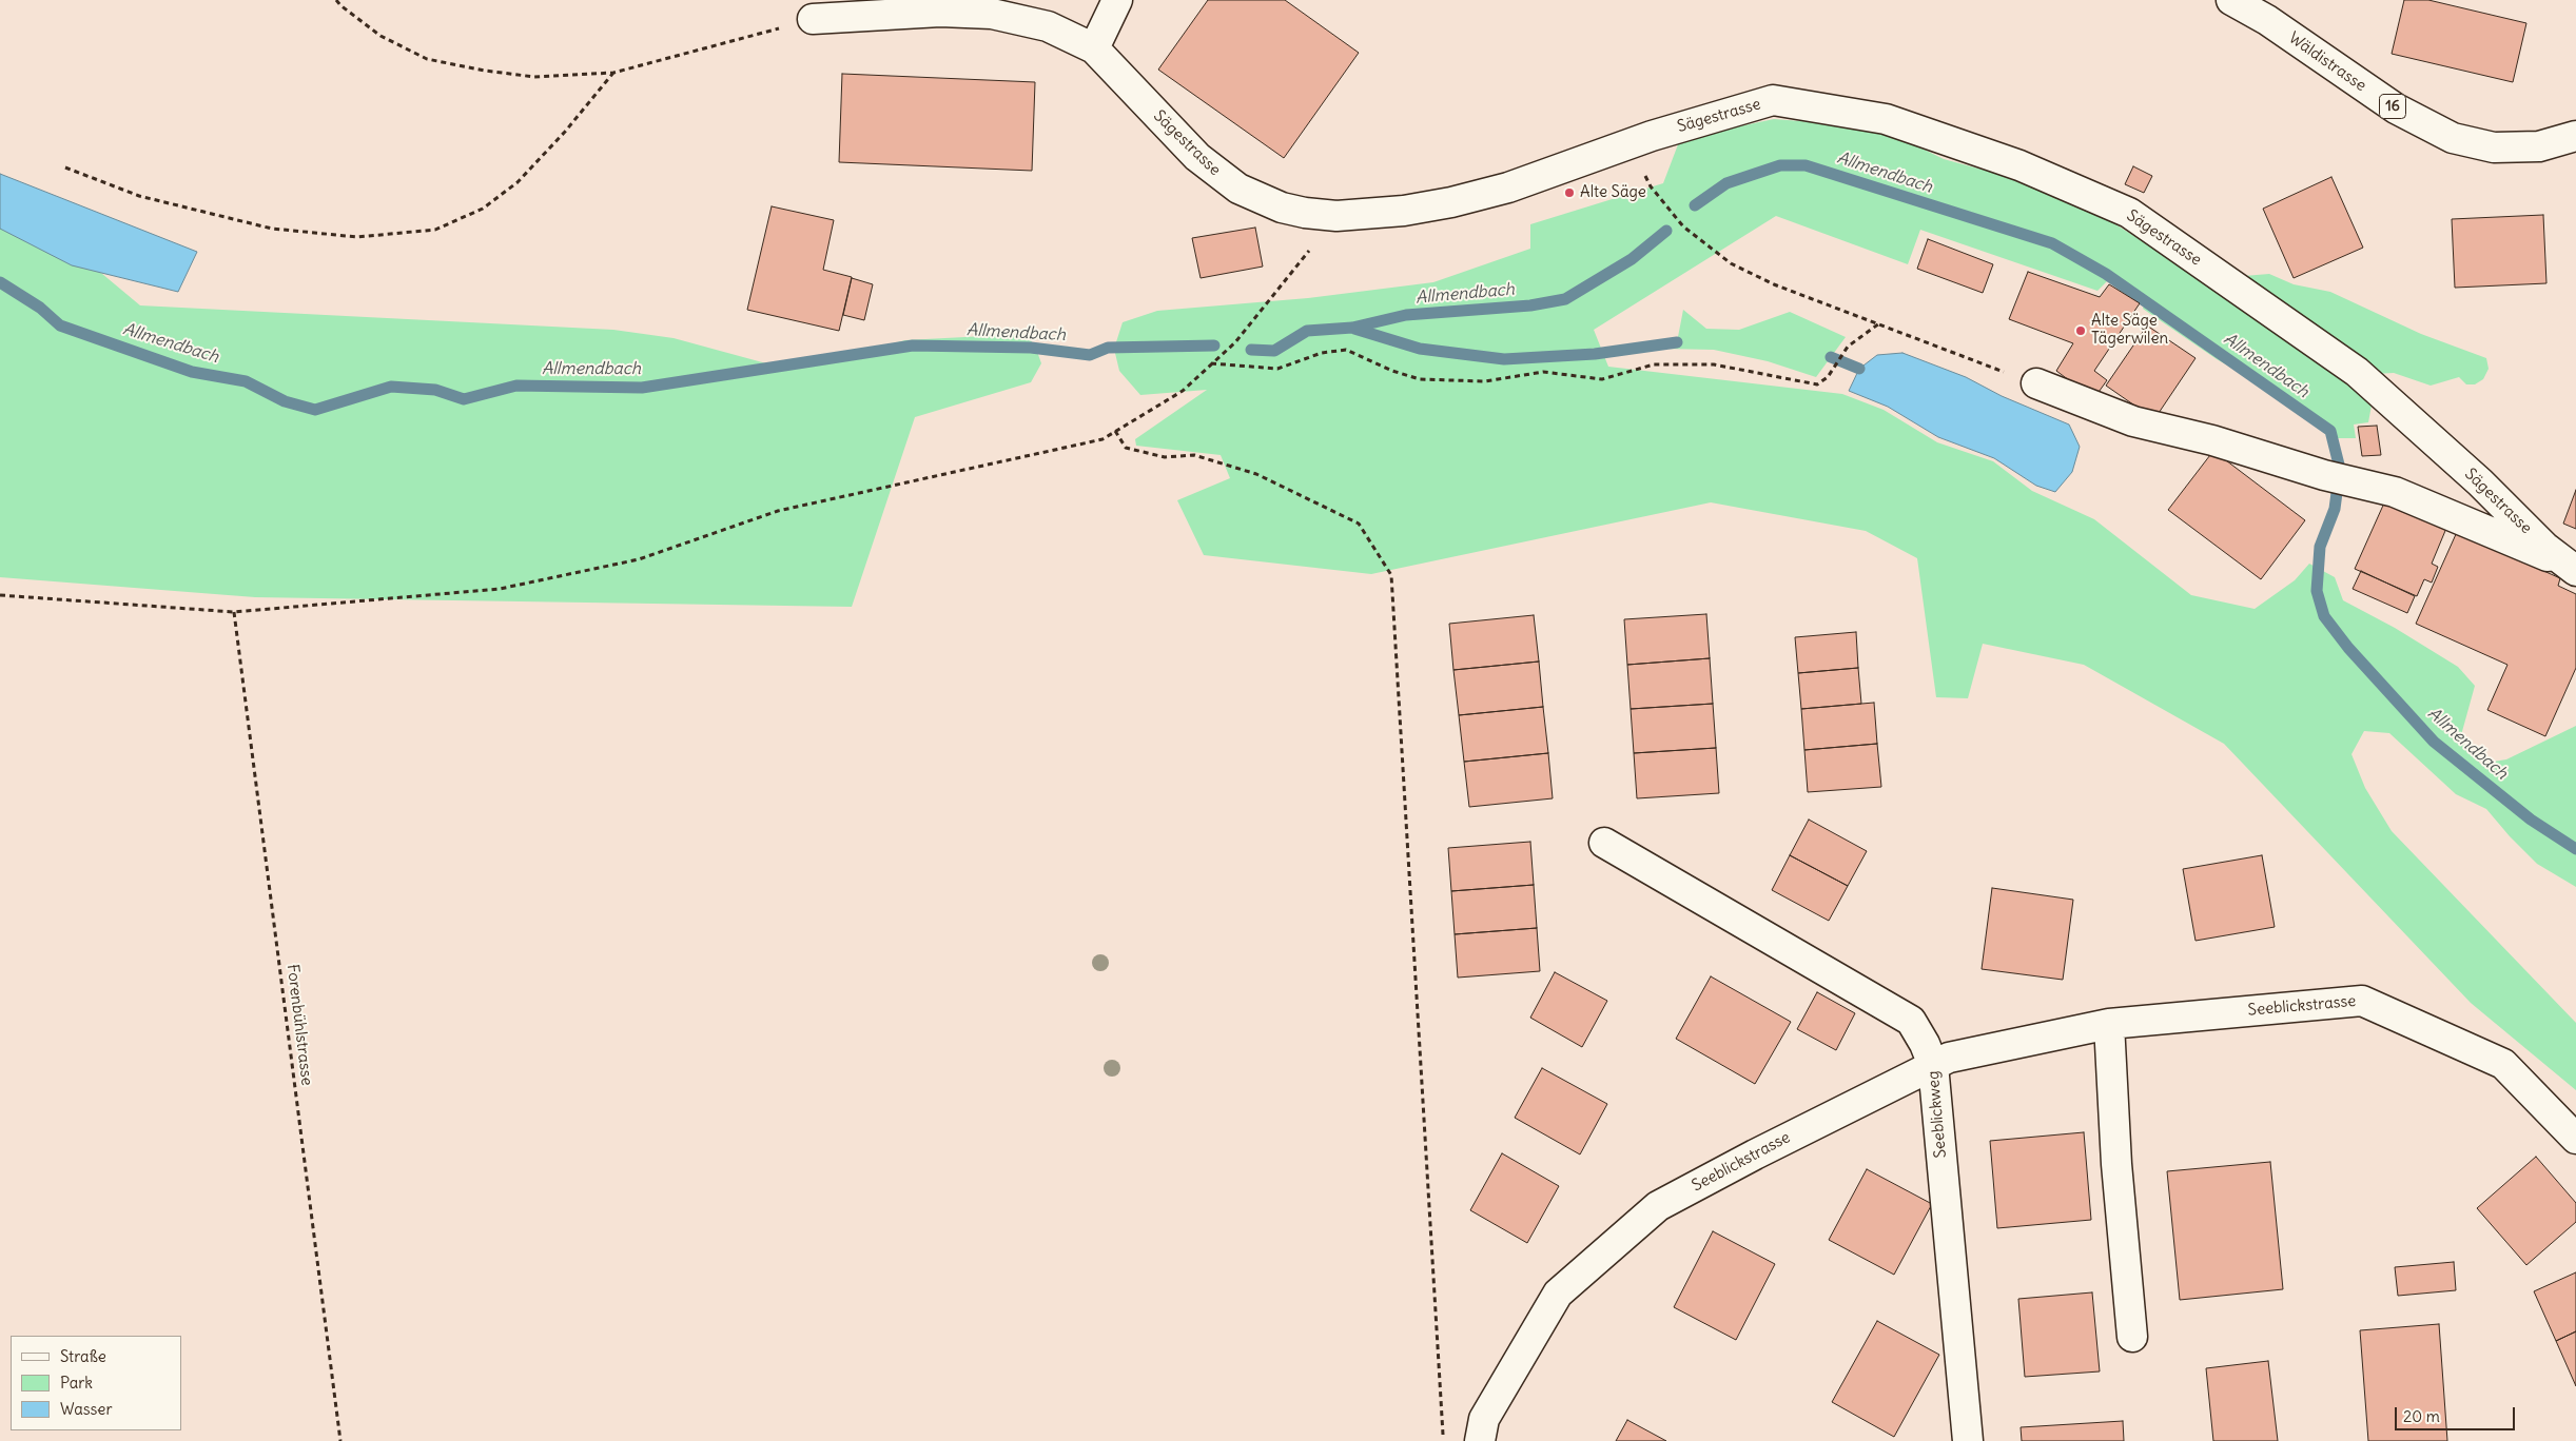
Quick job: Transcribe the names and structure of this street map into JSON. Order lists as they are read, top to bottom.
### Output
{
  "streets": {
    "street": [
      "Wäldistrasse",
      "16",
      "Sägestrasse",
      "Seeblickstrasse",
      "Seeblickweg"
    ],
    "path": ["Forenbühlstrasse"]
  },
  "crossings": [
    ["Seeblickstrasse", "Seeblickweg"]
  ],
  "water": ["Allmendbach"],
  "places": ["Alte Säge", "Alte Säge Tägerwilen"],
  "legend": ["Straße", "Park", "Wasser"],
  "scale_bar": "20 m"
}
